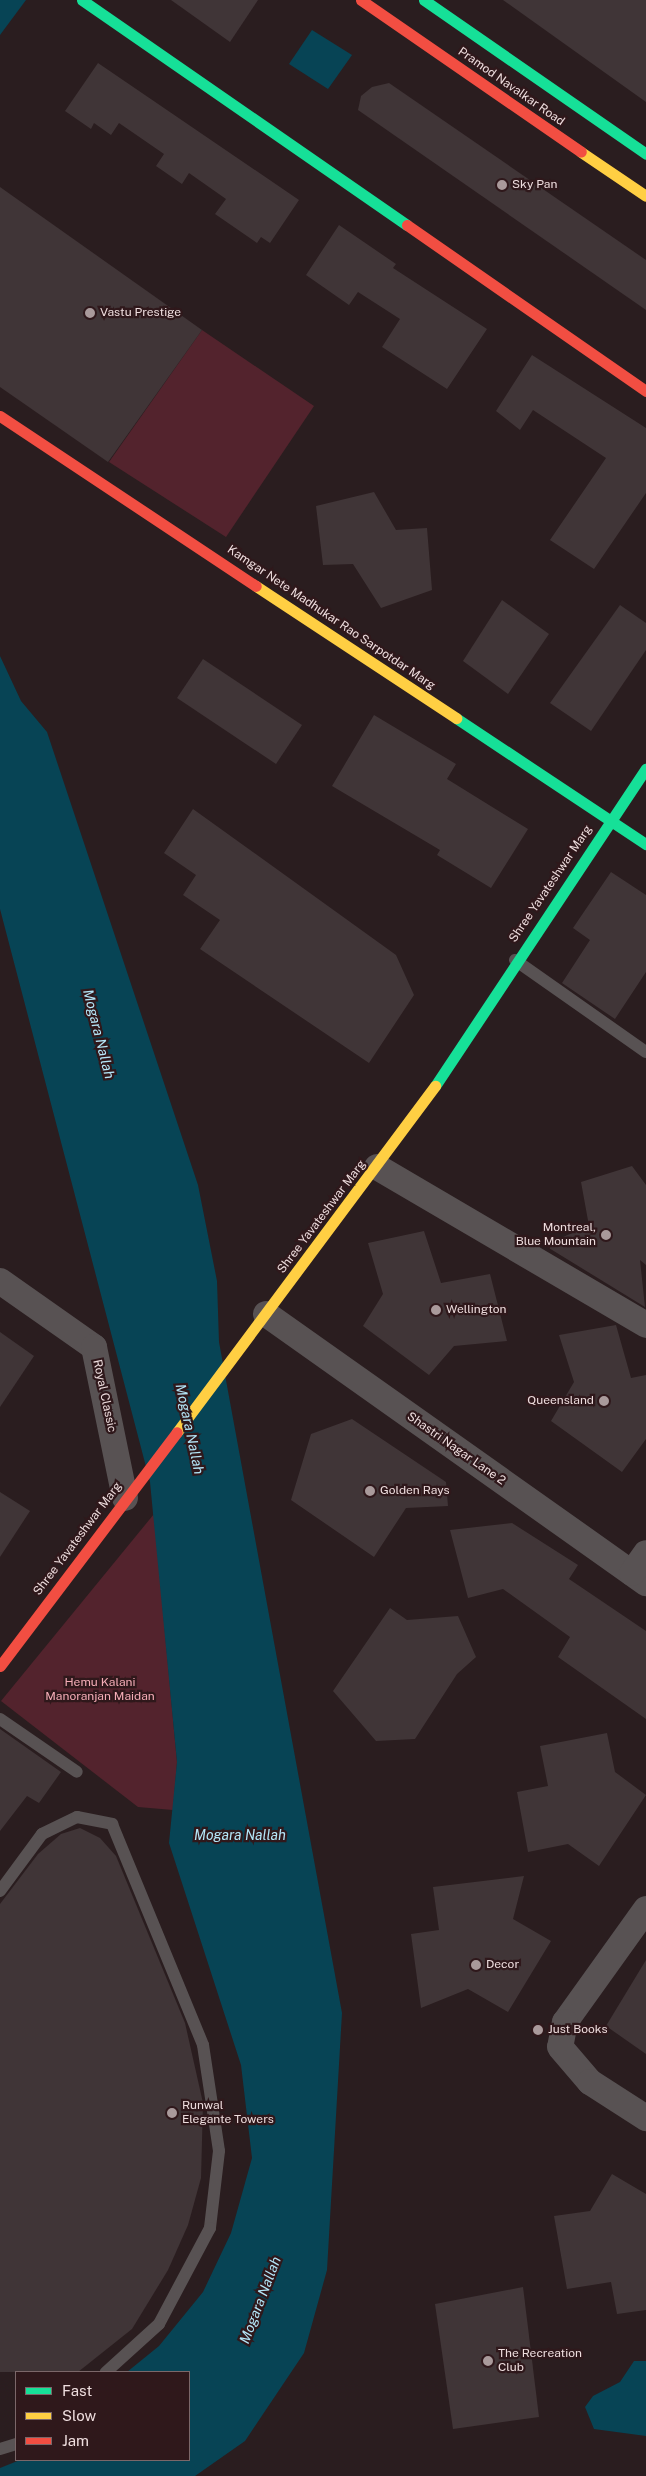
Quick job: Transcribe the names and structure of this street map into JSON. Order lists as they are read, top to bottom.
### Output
{
  "streets": {
    "street": [
      "Pramod Navalkar Road",
      "Kamgar Nete Madhukar Rao Sarpotdar Marg",
      "Shree Yavateshwar Marg",
      "Royal Classic",
      "Shastri Nagar Lane 2"
    ]
  },
  "crossings": [
    ["Kamgar Nete Madhukar Rao Sarpotdar Marg", "Shree Yavateshwar Marg"],
    ["Shree Yavateshwar Marg", "Royal Classic"],
    ["Shree Yavateshwar Marg", "Shastri Nagar Lane 2"]
  ],
  "water": ["Mogara Nallah"],
  "parks": ["Hemu Kalani Manoranjan Maidan"],
  "places": [
    "Sky Pan",
    "Vastu Prestige",
    "Montreal, Blue Mountain",
    "Wellington",
    "Queensland",
    "Golden Rays",
    "Decor",
    "Just Books",
    "Runwal Elegante Towers",
    "The Recreation Club"
  ],
  "legend": ["Fast", "Slow", "Jam"]
}
